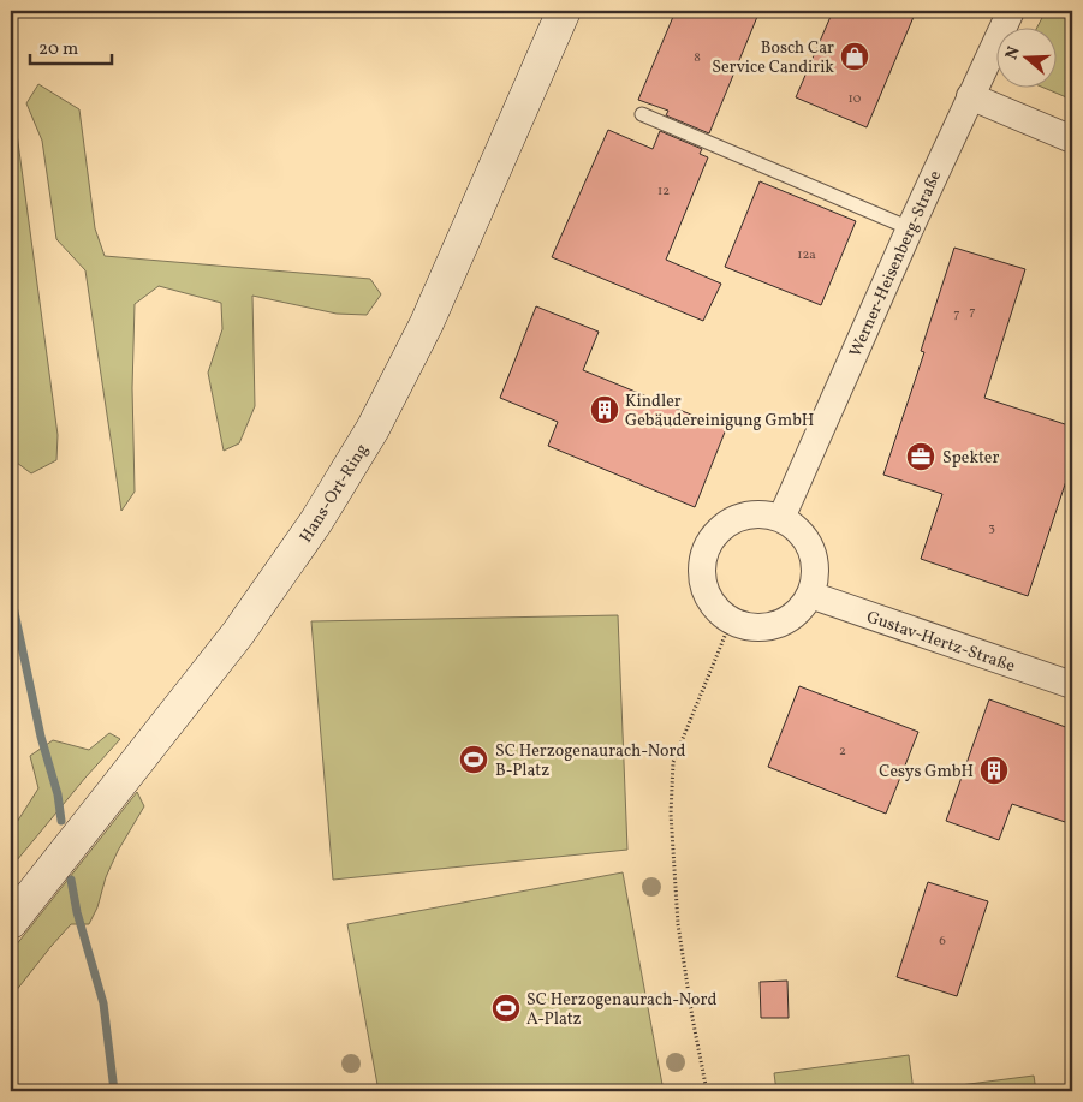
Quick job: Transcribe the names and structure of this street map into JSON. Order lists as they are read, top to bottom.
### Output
{
  "streets": {
    "main road": ["Hans-Ort-Ring"],
    "street": ["Werner-Heisenberg-Straße", "Gustav-Hertz-Straße"]
  },
  "crossings": [
    ["Werner-Heisenberg-Straße", "Gustav-Hertz-Straße"]
  ],
  "places": {
    "shop": ["Bosch Car Service Candirik"],
    "building": ["Kindler Gebäudereinigung GmbH", "Cesys GmbH"],
    "office": ["Spekter"],
    "sports": ["SC Herzogenaurach-Nord B-Platz", "SC Herzogenaurach-Nord A-Platz"]
  },
  "house_numbers": [
    "8",
    "10",
    "12",
    "12a",
    "7",
    "7",
    "3",
    "2",
    "6"
  ],
  "scale_bar": "20 m",
  "north": "left"
}
